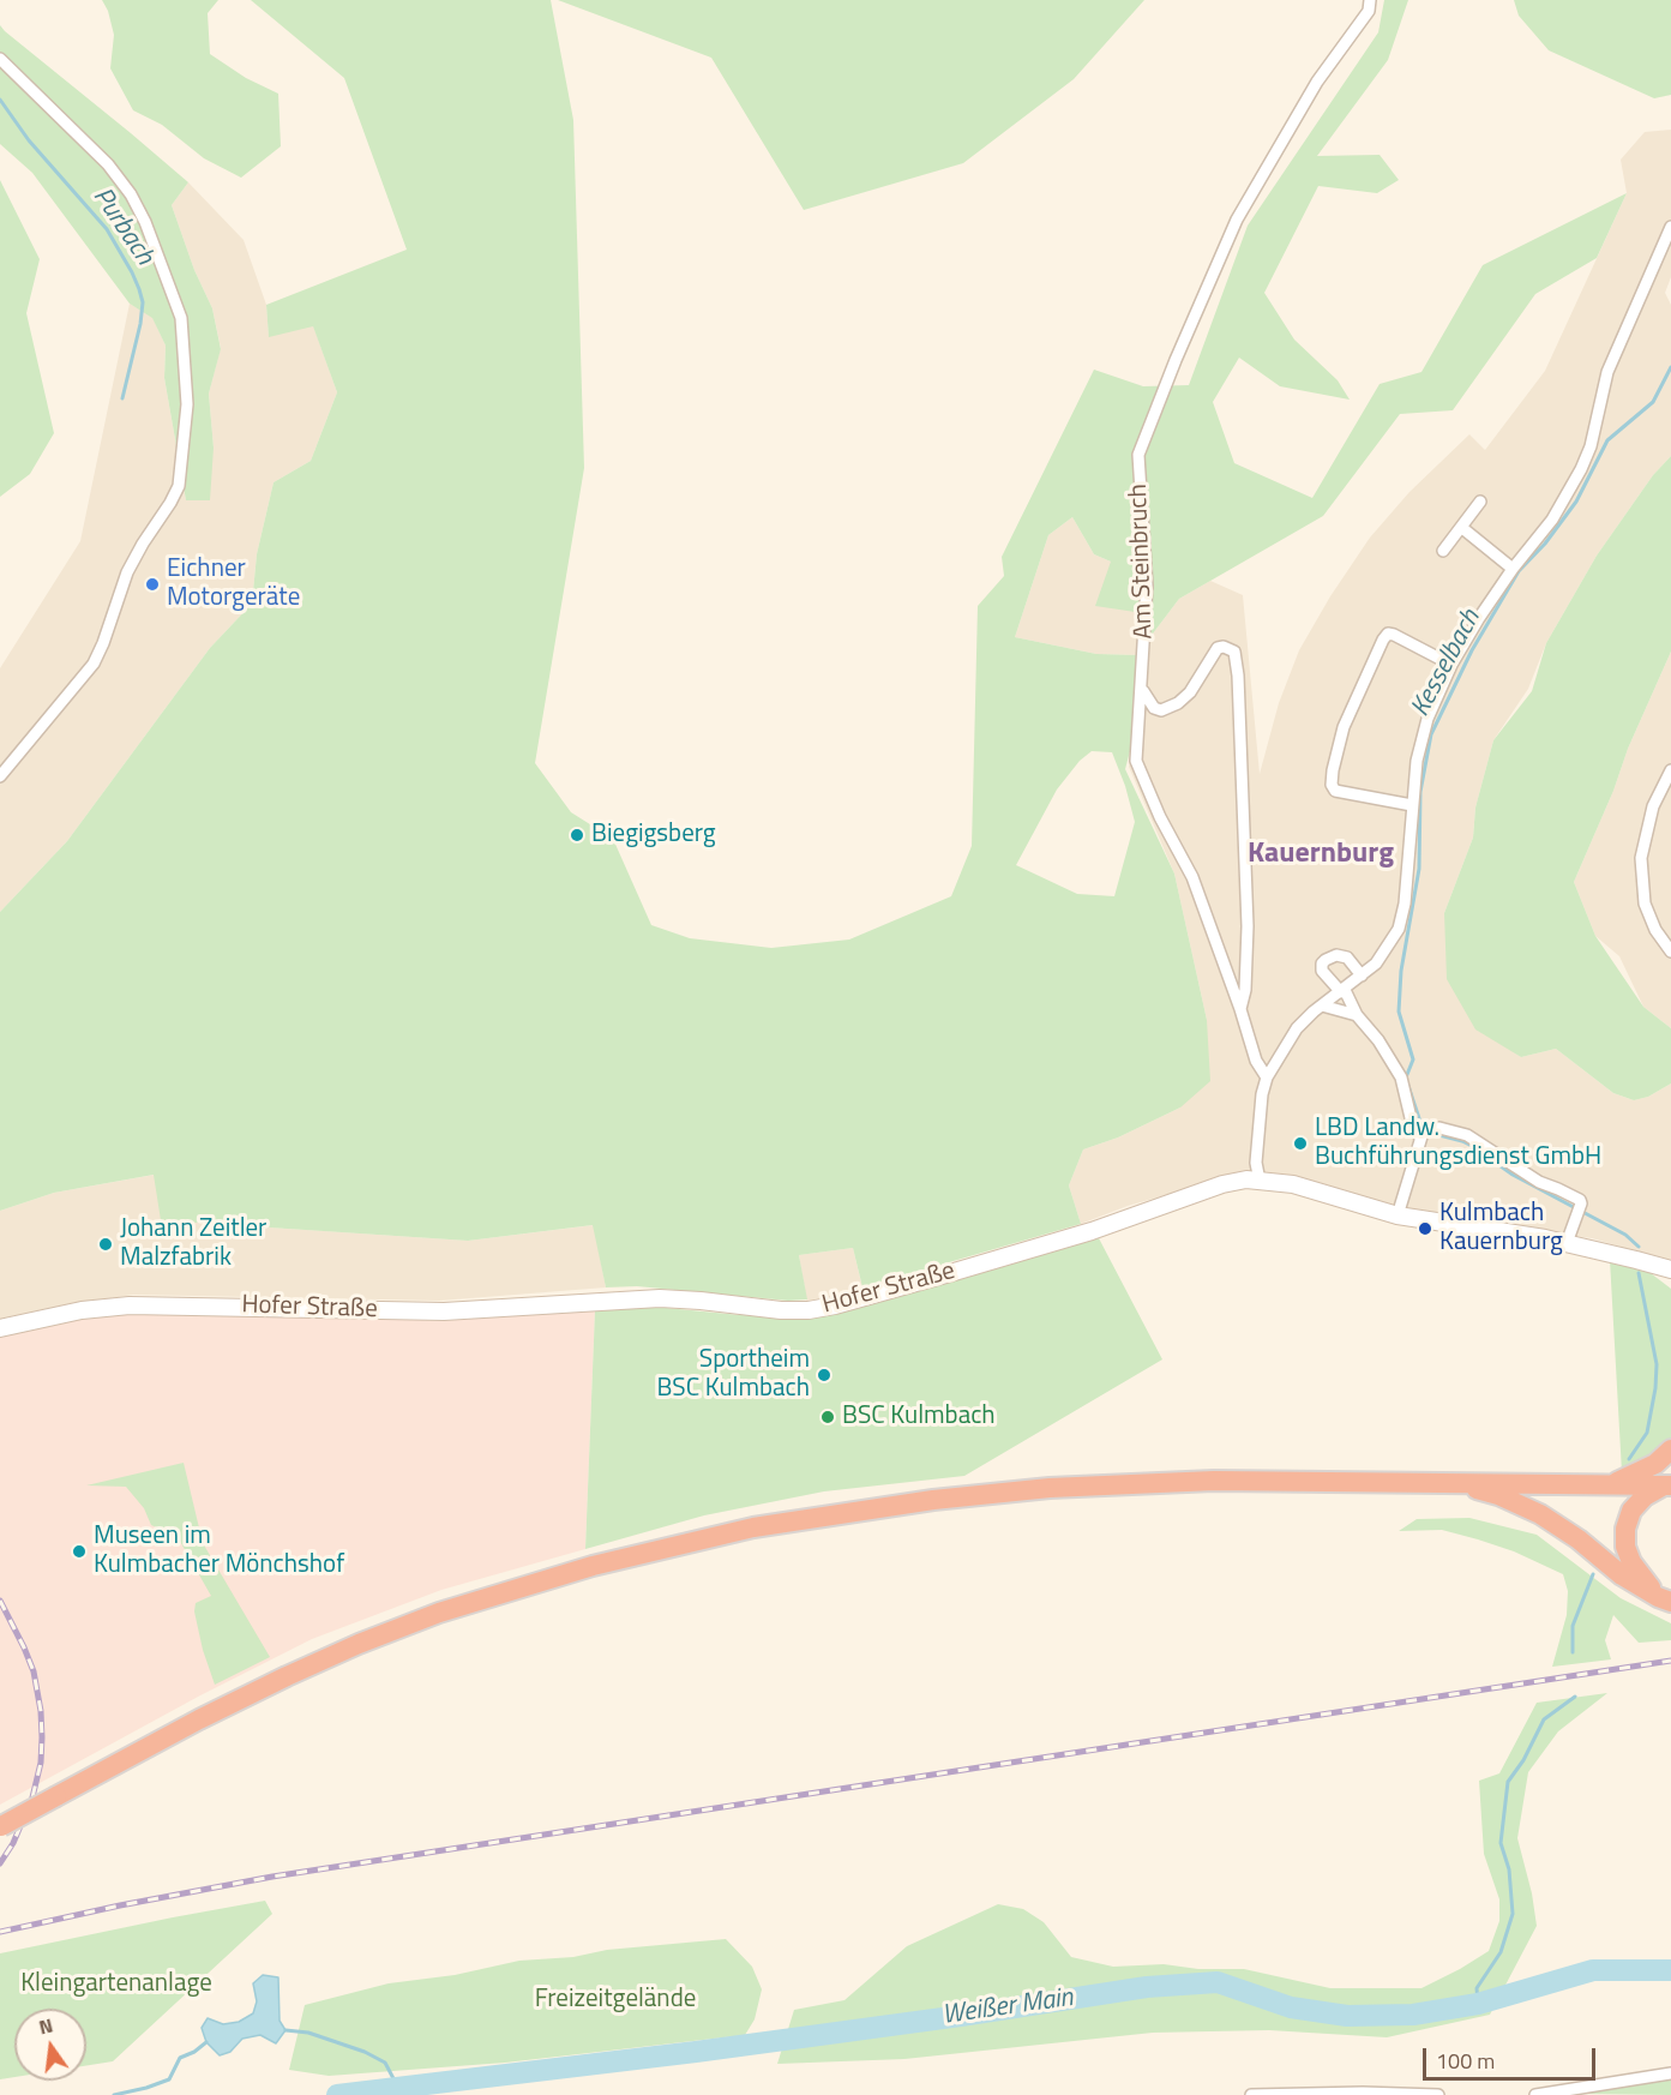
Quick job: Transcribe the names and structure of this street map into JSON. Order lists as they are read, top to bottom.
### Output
{
  "streets": {
    "street": ["Am Steinbruch", "Hofer Straße"]
  },
  "districts": ["Kauernburg"],
  "water": ["Purbach", "Kesselbach", "Weißer Main"],
  "parks": ["Kleingartenanlage", "Freizeitgelände"],
  "places": [
    "Eichner Motorgeräte",
    "Biegigsberg",
    "LBD Landw. Buchführungsdienst GmbH",
    "Kulmbach Kauernburg",
    "Johann Zeitler Malzfabrik",
    "Sportheim BSC Kulmbach",
    "BSC Kulmbach",
    "Museen im Kulmbacher Mönchshof"
  ],
  "scale_bar": "100 m",
  "north": "top"
}
